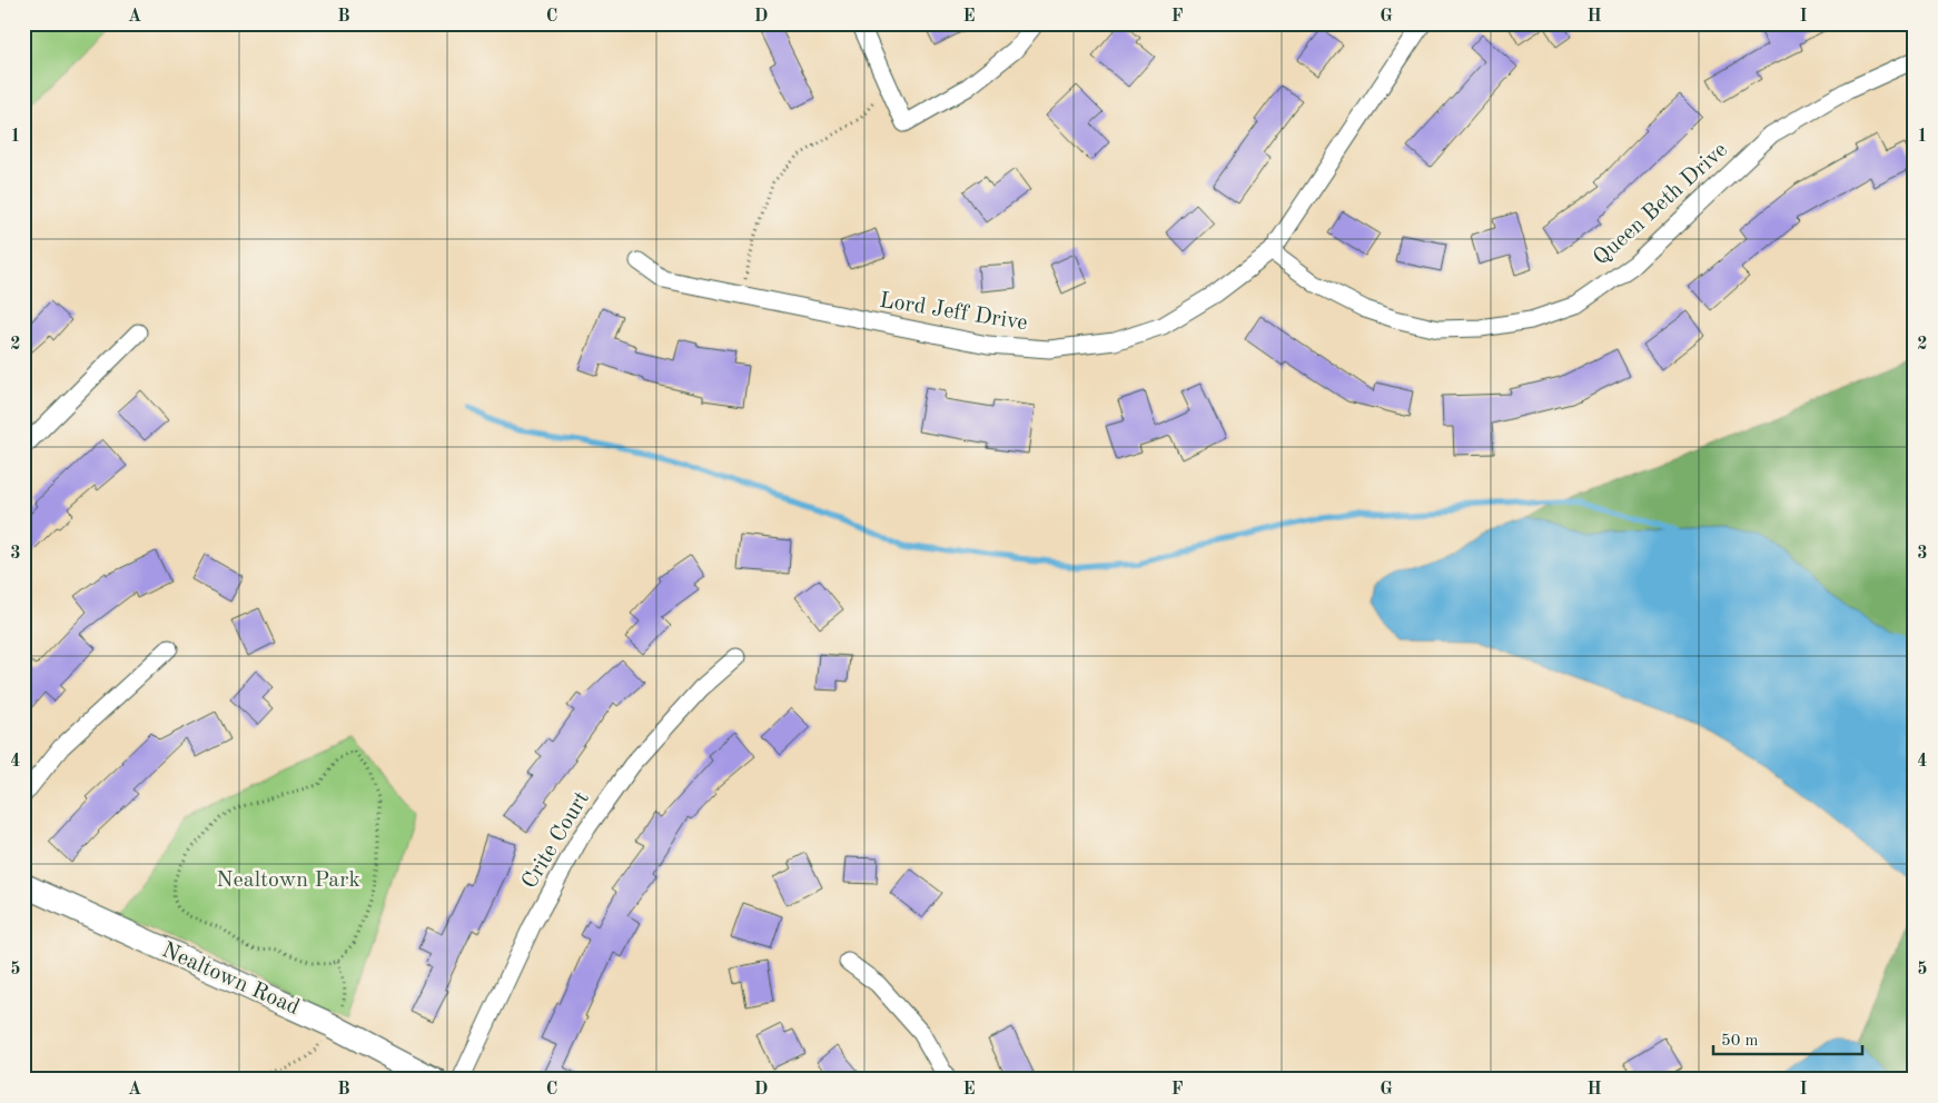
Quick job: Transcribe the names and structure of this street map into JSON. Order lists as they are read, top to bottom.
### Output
{
  "streets": {
    "street": [
      "Queen Beth Drive",
      "Lord Jeff Drive",
      "Crite Court",
      "Nealtown Road"
    ]
  },
  "crossings": [
    ["Queen Beth Drive", "Lord Jeff Drive"]
  ],
  "parks": ["Nealtown Park"],
  "scale_bar": "50 m",
  "grid": {
    "columns": [
      "A",
      "B",
      "C",
      "D",
      "E",
      "F",
      "G",
      "H",
      "I"
    ],
    "rows": [
      "1",
      "2",
      "3",
      "4",
      "5"
    ]
  }
}
